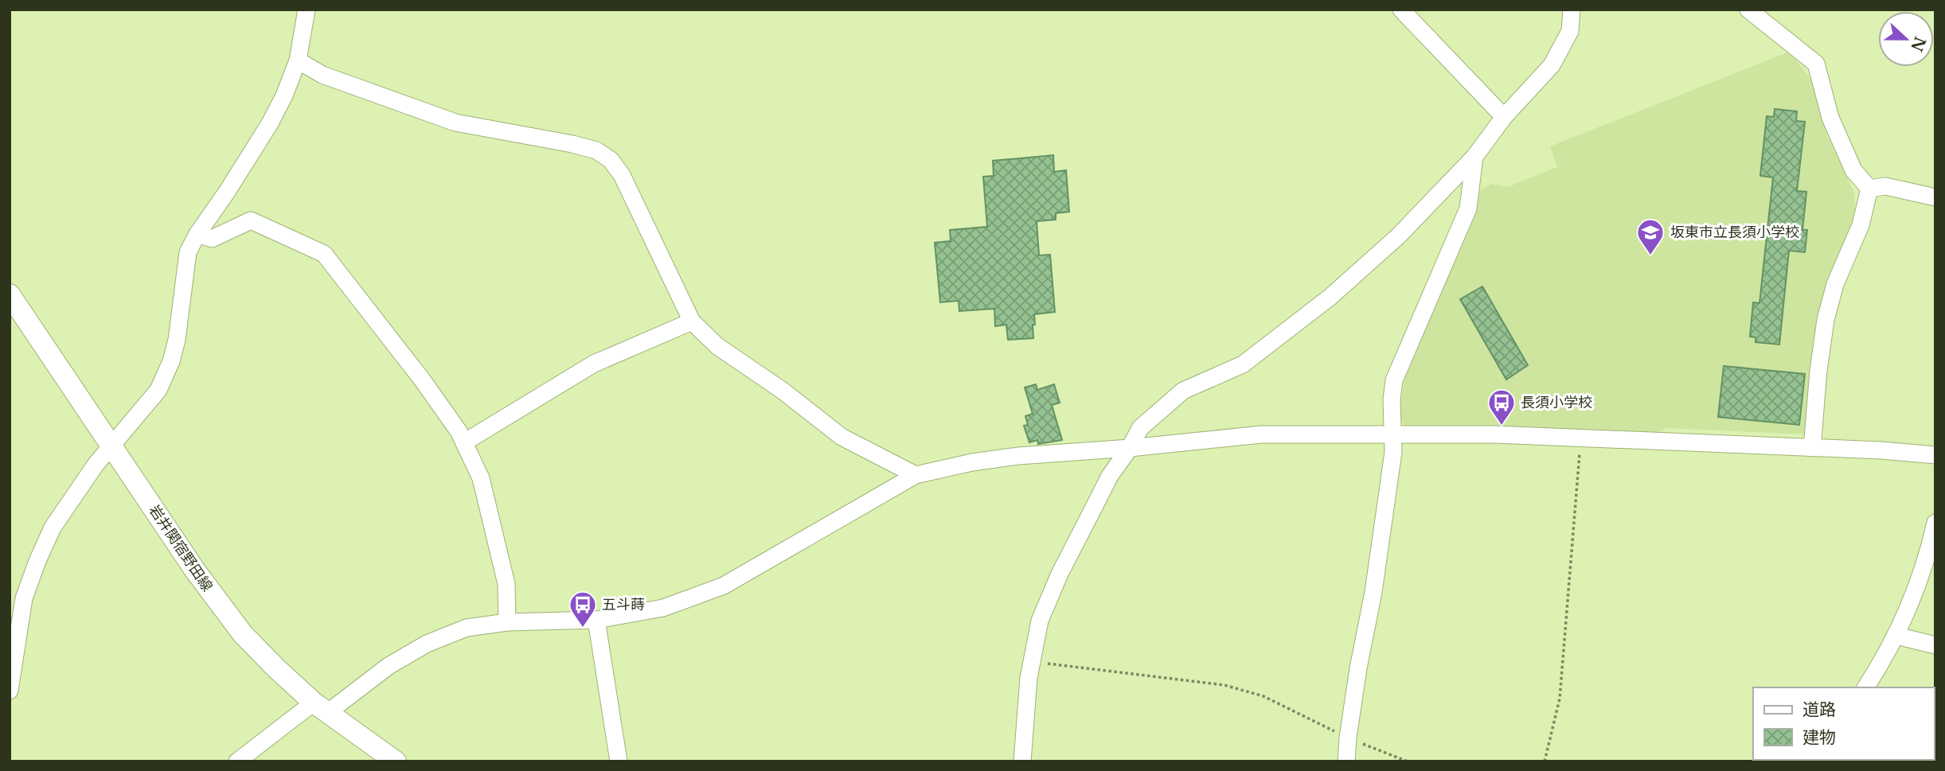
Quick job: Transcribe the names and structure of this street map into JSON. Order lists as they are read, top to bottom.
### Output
{
  "streets": {
    "main road": ["岩井関宿野田線"]
  },
  "places": {
    "school or university": ["坂東市立長須小学校"],
    "bus stop": ["長須小学校", "五斗蒔"]
  },
  "legend": ["道路", "建物"],
  "north": "right"
}
